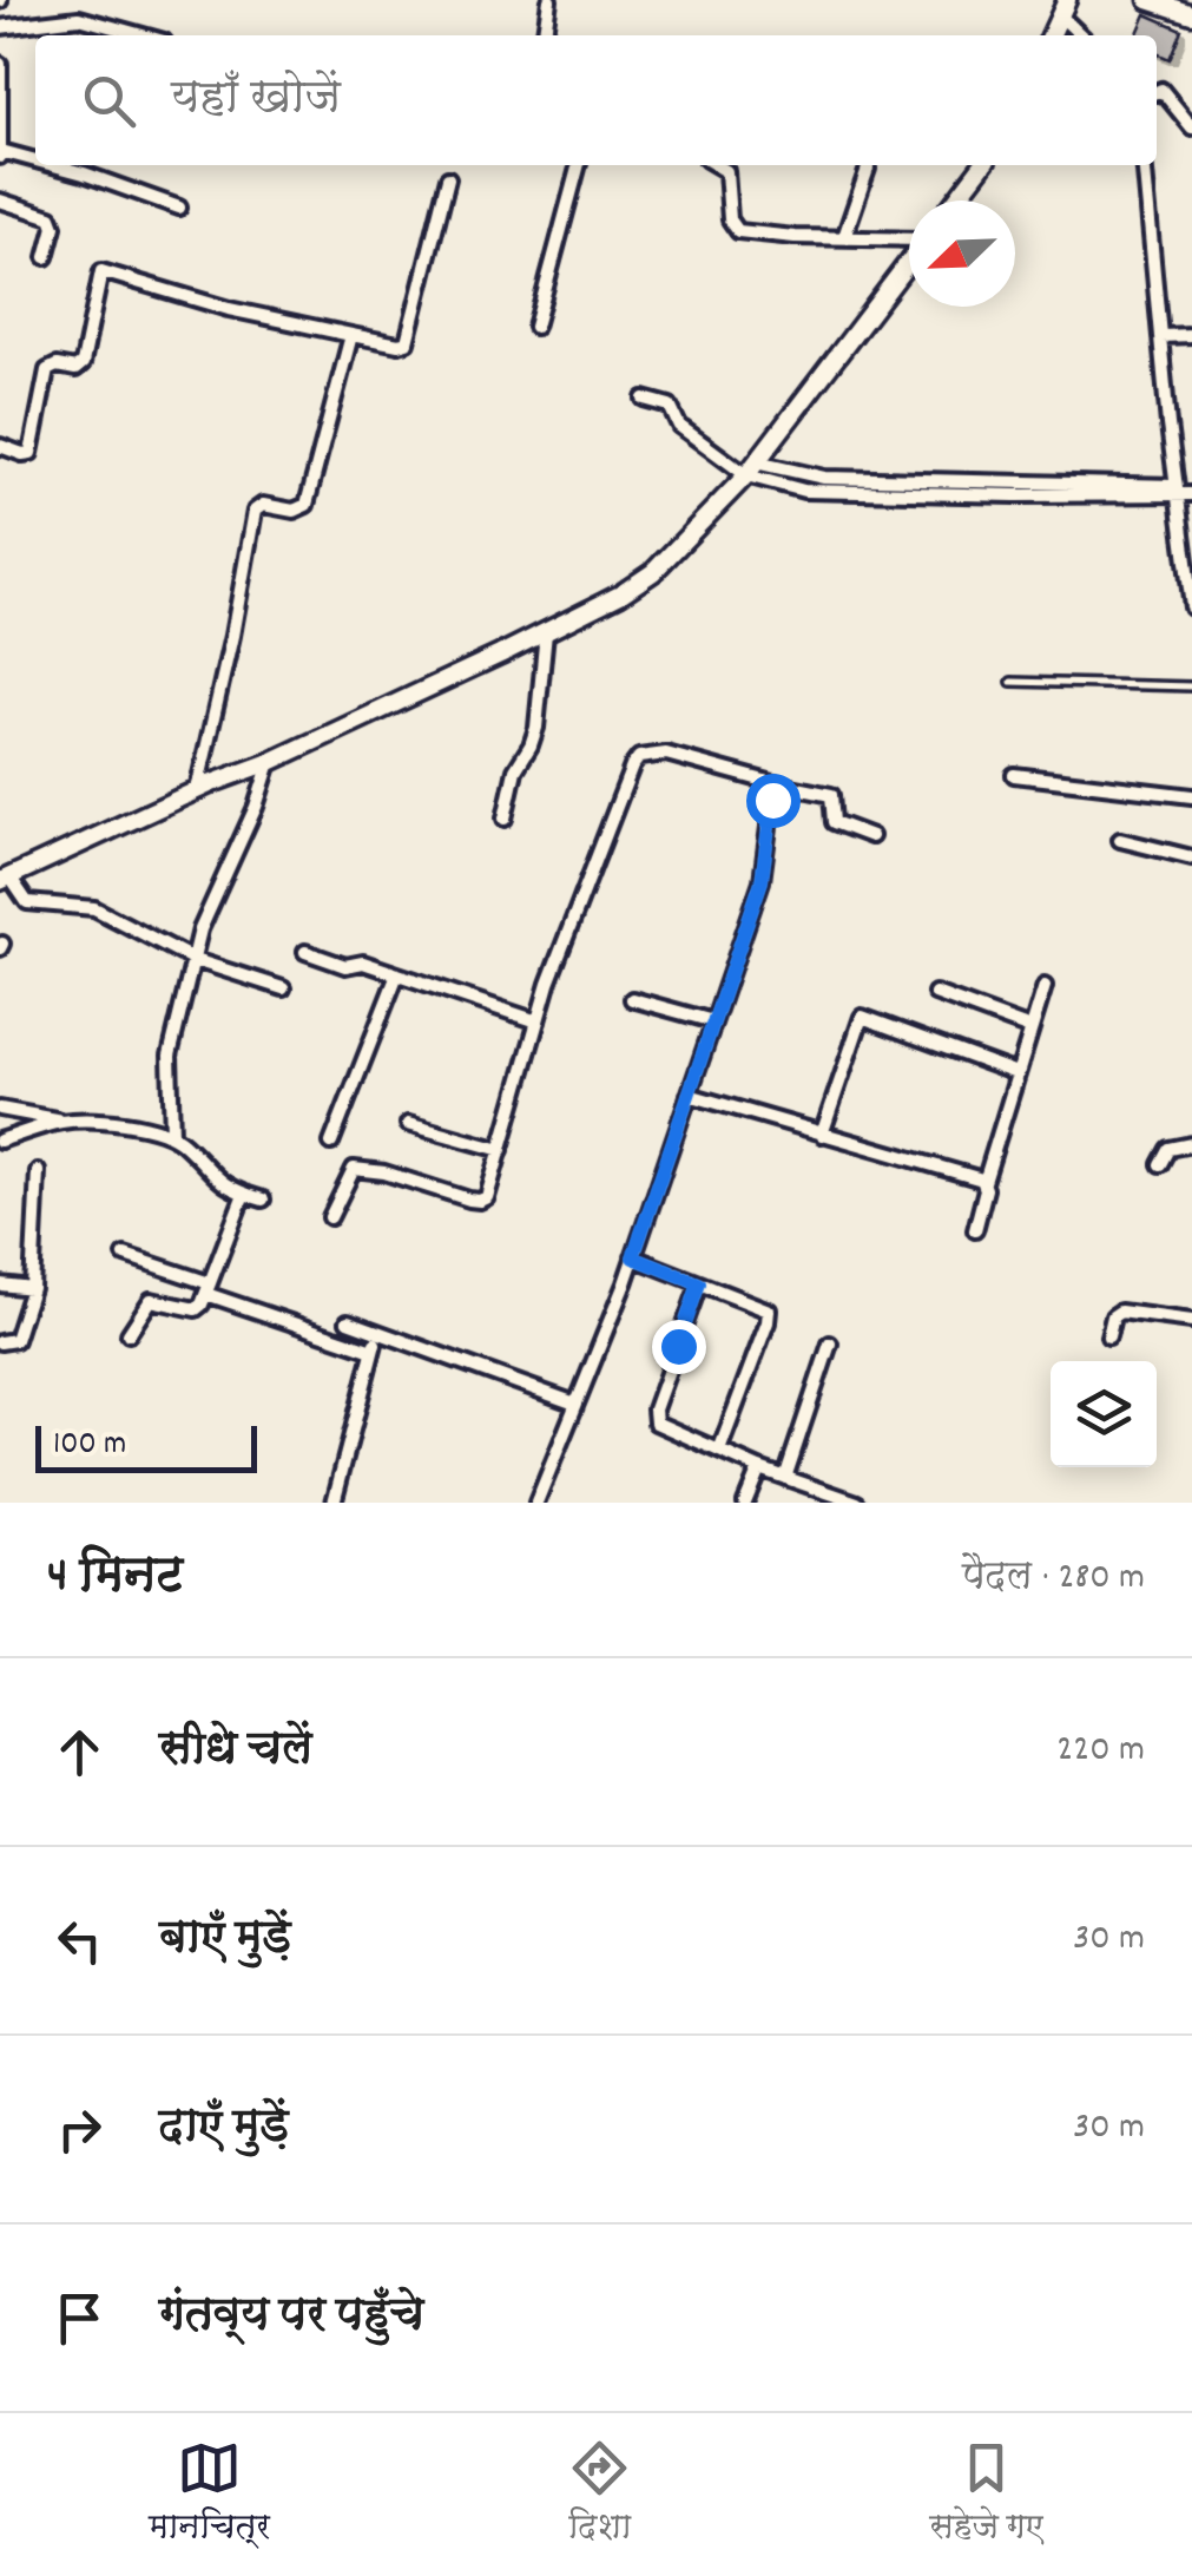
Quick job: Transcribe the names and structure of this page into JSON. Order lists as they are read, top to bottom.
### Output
{
  "scale_bar": "100 m",
  "north": "bottom left",
  "page": {
    "search": "यहाँ खोजें",
    "scale": "100 m",
    "heading": ["4 मिनट", "पैदल · 280 m"],
    "list": [
      ["सीधे चलें", "220 m"],
      ["बाएँ मुड़ें", "30 m"],
      ["दाएँ मुड़ें", "30 m"],
      "गंतव्य पर पहुँचे"
    ],
    "nav": ["मानचित्र", "दिशा", "सहेजे गए"]
  }
}
